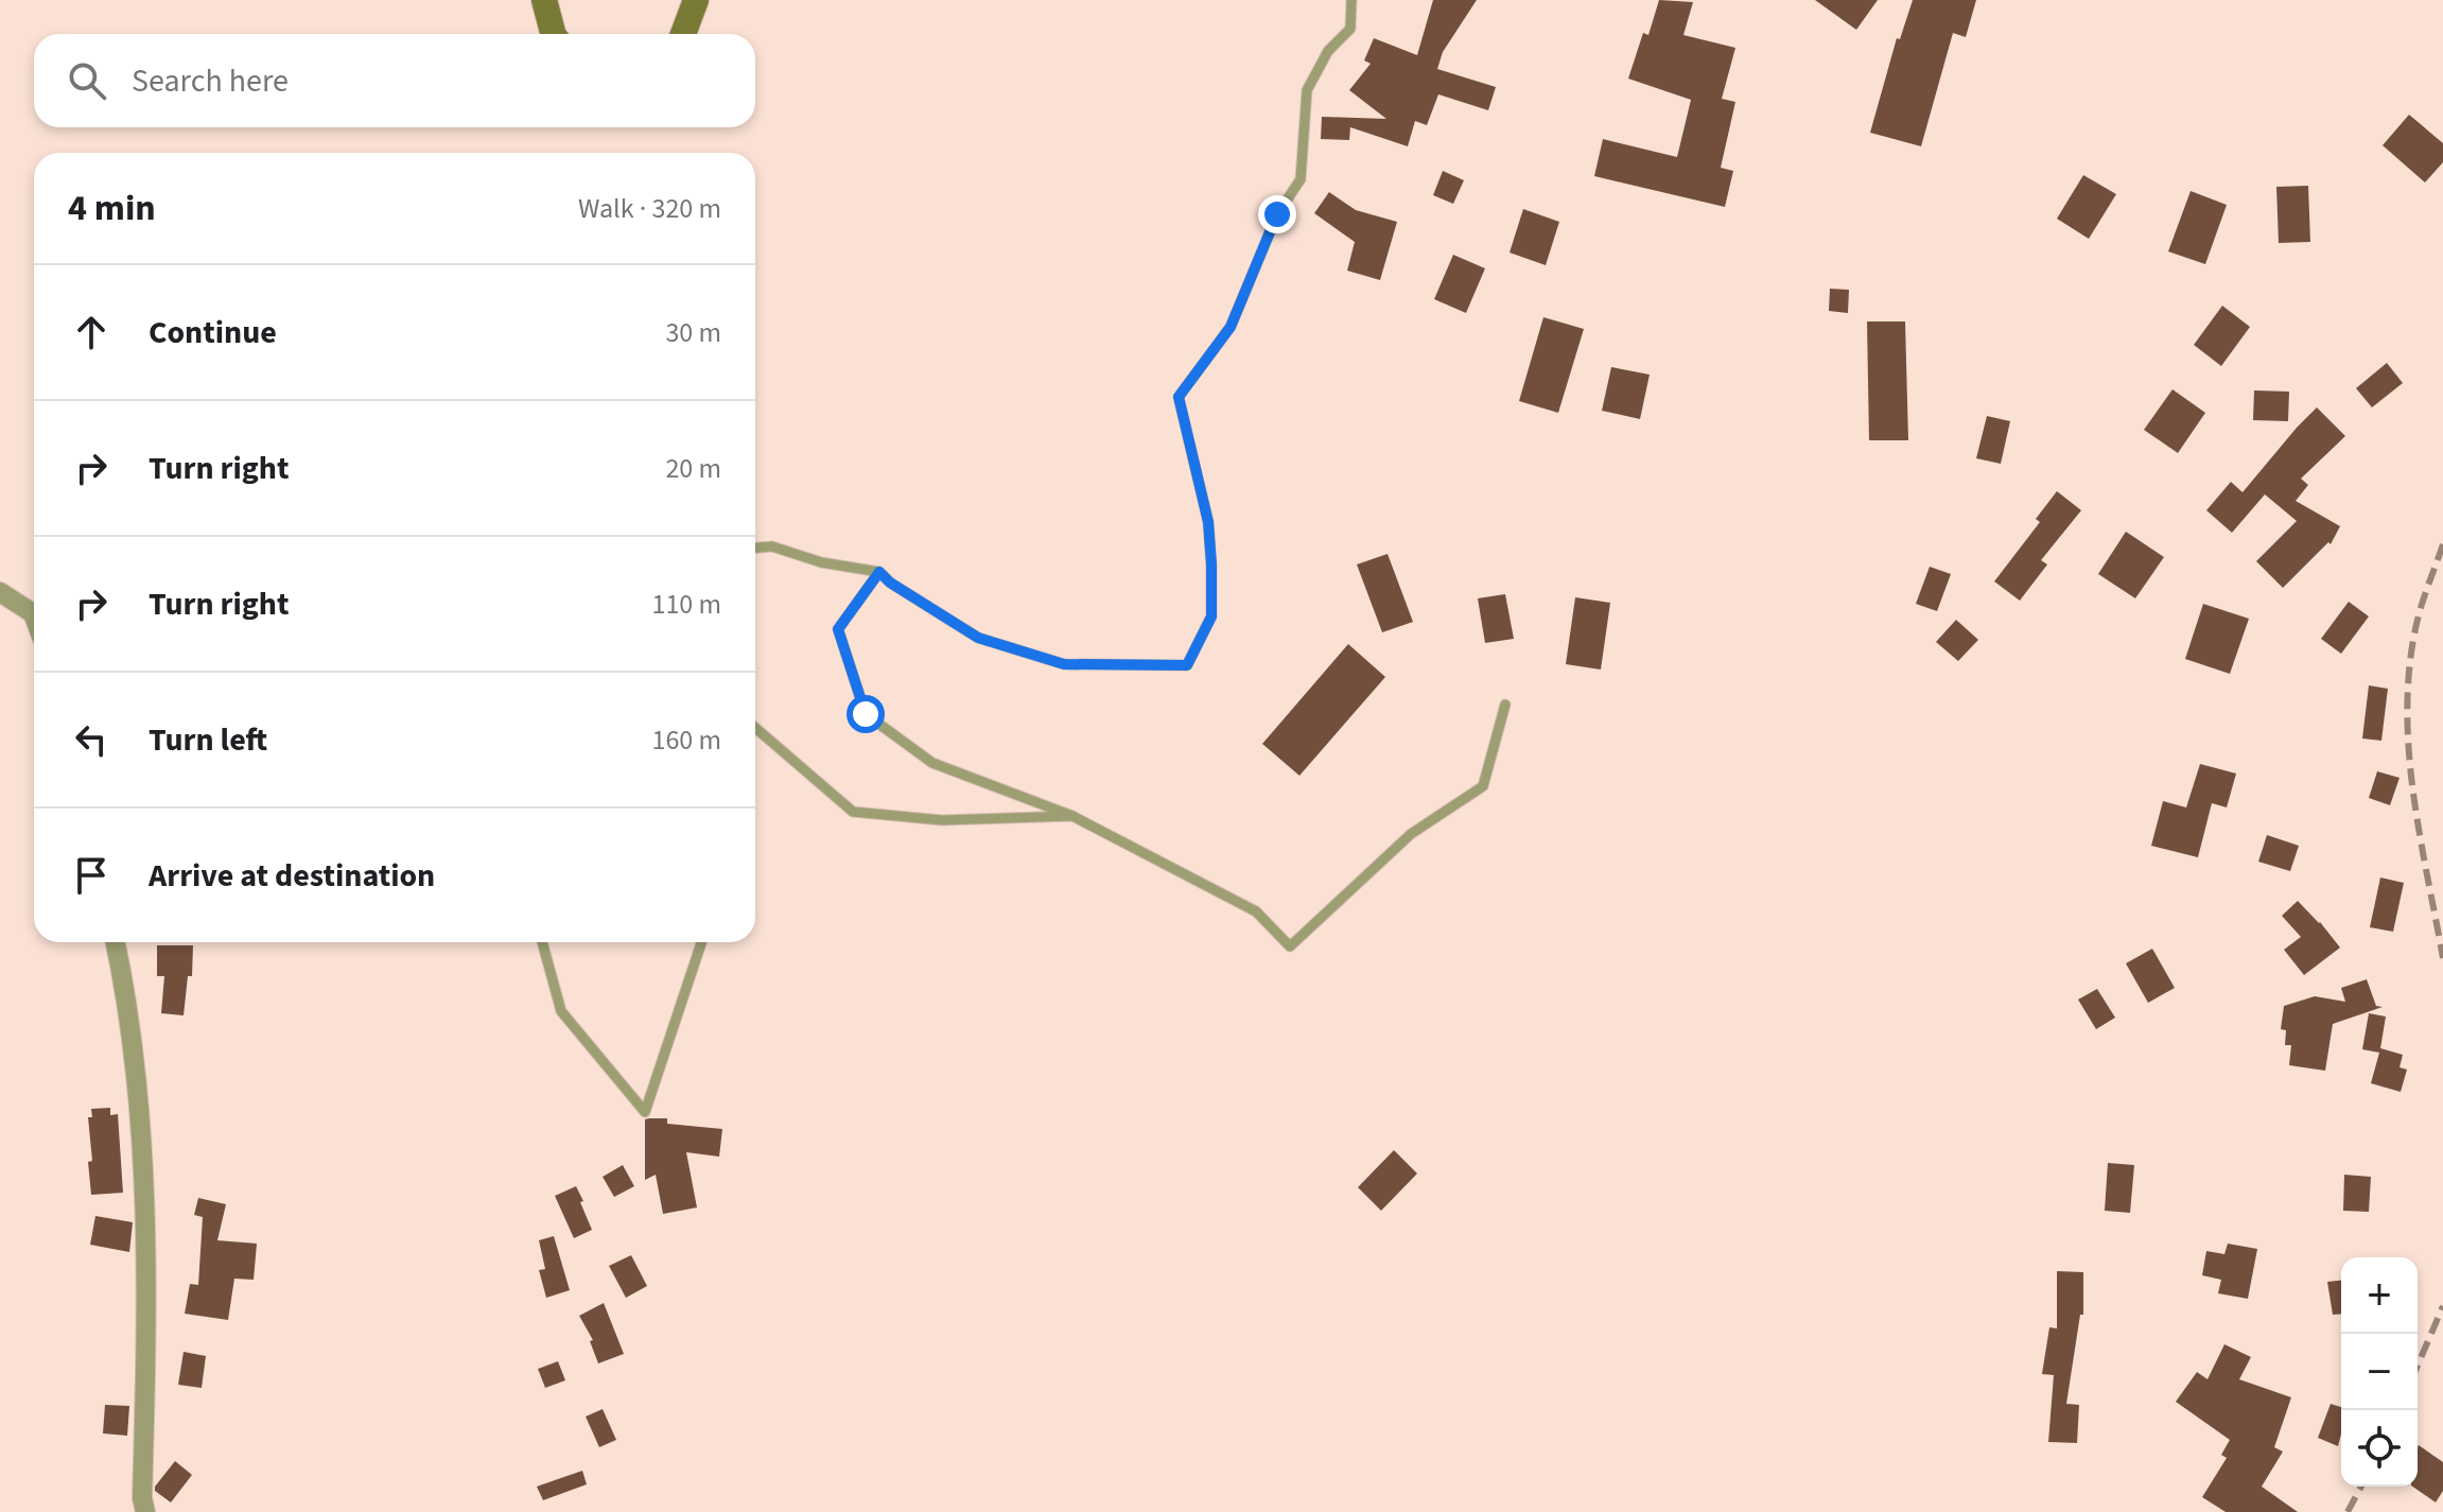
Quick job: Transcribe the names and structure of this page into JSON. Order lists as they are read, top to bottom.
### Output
{
  "page": {
    "search": "Search here",
    "heading": ["4 min", "Walk · 320 m"],
    "list": [
      ["Continue", "30 m"],
      ["Turn right", "20 m"],
      ["Turn right", "110 m"],
      ["Turn left", "160 m"],
      "Arrive at destination"
    ],
    "map_buttons": ["+", "−"]
  }
}
